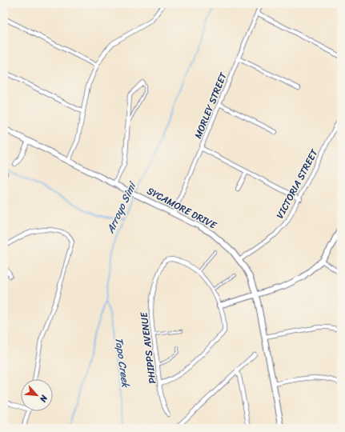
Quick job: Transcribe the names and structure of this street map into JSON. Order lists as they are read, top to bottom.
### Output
{
  "streets": {
    "main road": ["SYCAMORE DRIVE"],
    "street": ["MORLEY STREET", "VICTORIA STREET", "PHIPPS AVENUE"]
  },
  "crossings": [
    ["MORLEY STREET", "SYCAMORE DRIVE"],
    ["VICTORIA STREET", "SYCAMORE DRIVE"]
  ],
  "water": ["Arroyo Simi", "Tapo Creek"],
  "north": "bottom right"
}
